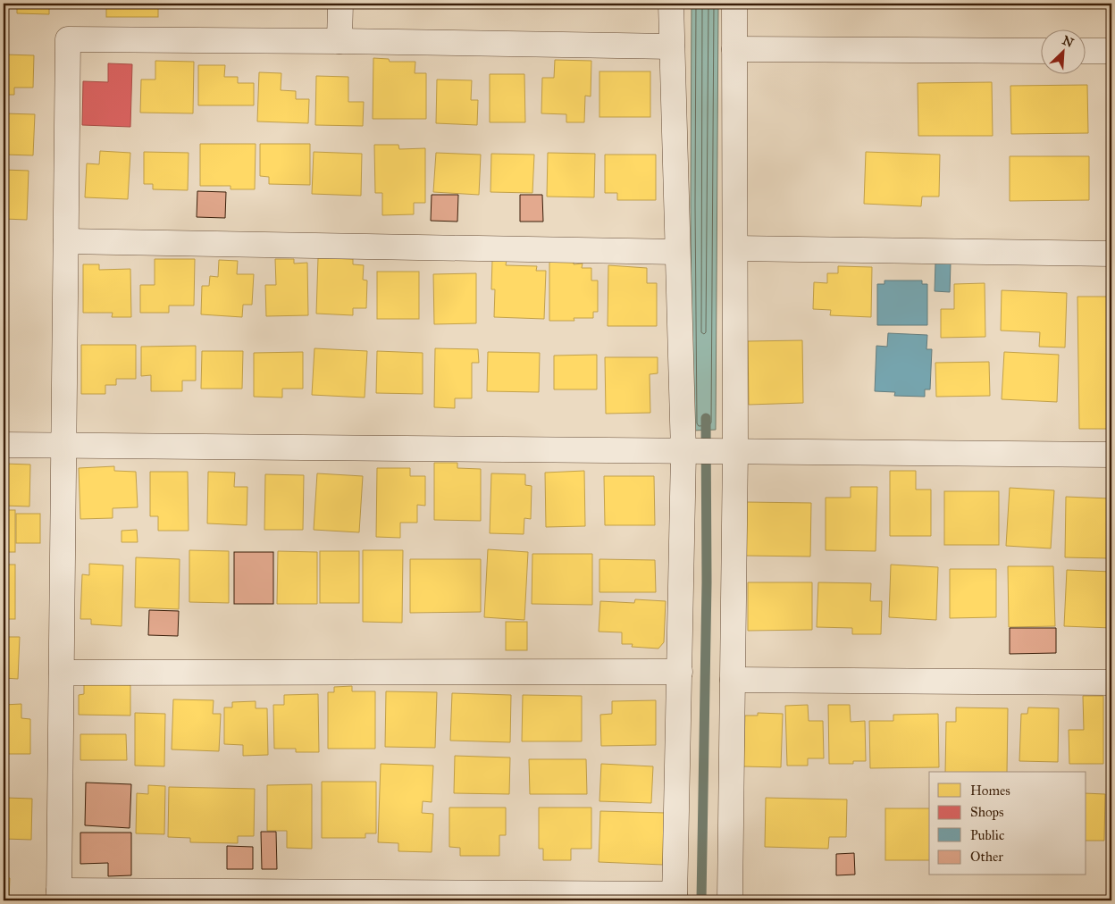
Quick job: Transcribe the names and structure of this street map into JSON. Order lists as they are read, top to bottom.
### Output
{
  "legend": [
    "Homes",
    "Shops",
    "Public",
    "Other"
  ],
  "north": "top right"
}
